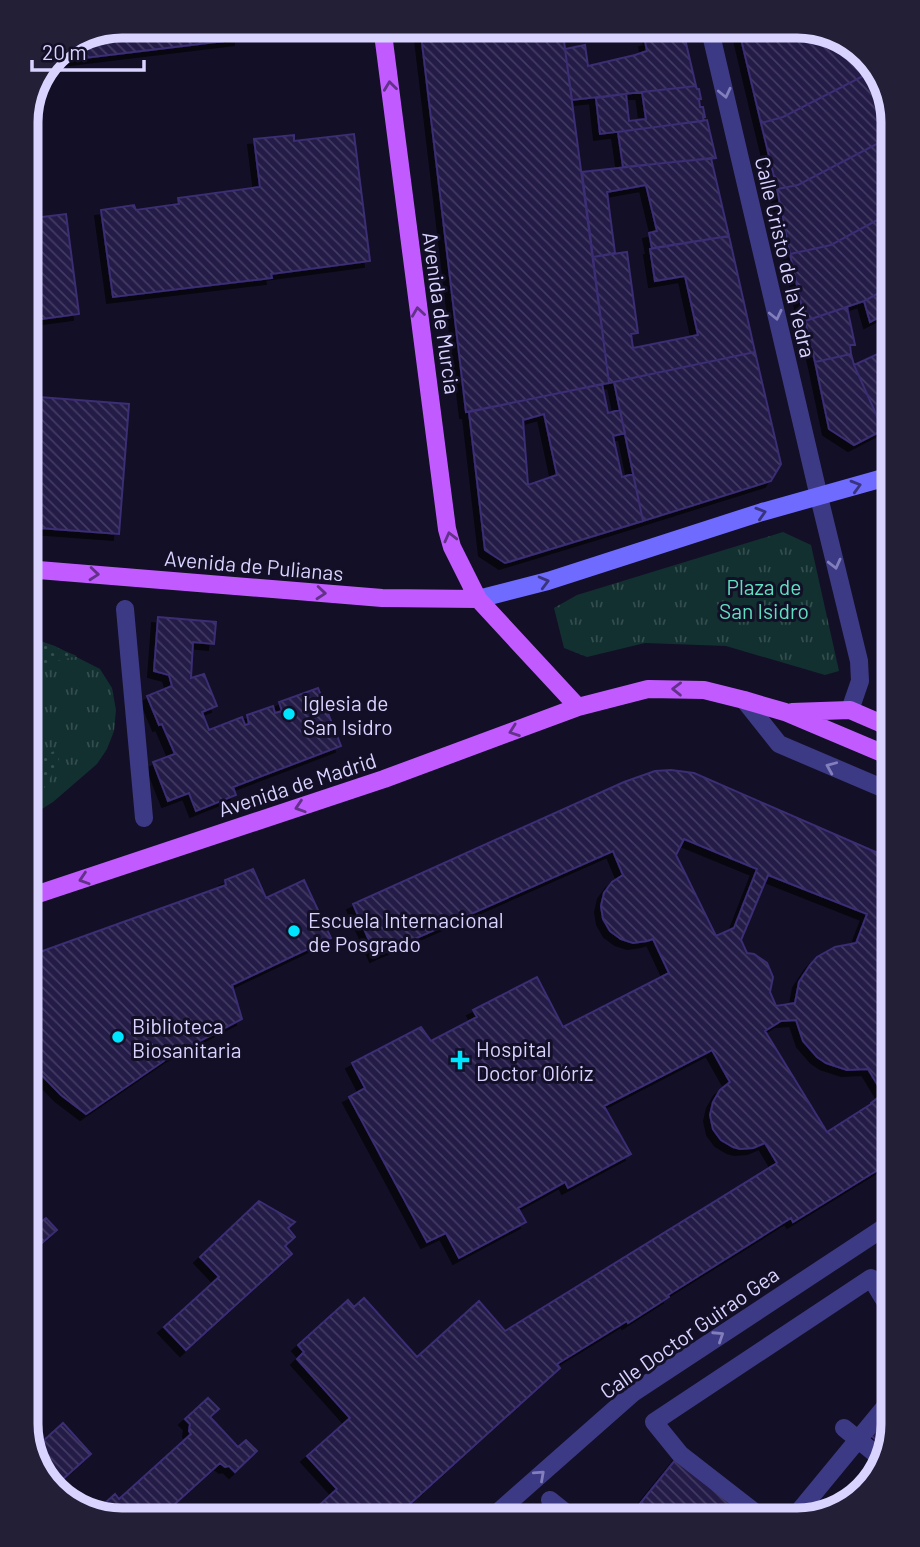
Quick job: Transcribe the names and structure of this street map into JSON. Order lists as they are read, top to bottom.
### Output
{
  "streets": {
    "main road": ["Avenida de Murcia", "Avenida de Pulianas", "Avenida de Madrid"],
    "street": ["Calle Cristo de la Yedra", "Calle Doctor Guirao Gea"]
  },
  "crossings": [
    ["Avenida de Murcia", "Avenida de Pulianas"]
  ],
  "one_way": [
    "Calle Cristo de la Yedra",
    "Avenida de Murcia",
    "Avenida de Pulianas",
    "Avenida de Madrid",
    "Calle Doctor Guirao Gea"
  ],
  "parks": ["Plaza de San Isidro"],
  "places": {
    "other": ["Iglesia de San Isidro", "Escuela Internacional de Posgrado", "Biblioteca Biosanitaria"],
    "health": ["Hospital Doctor Olóriz"]
  },
  "scale_bar": "20 m"
}
